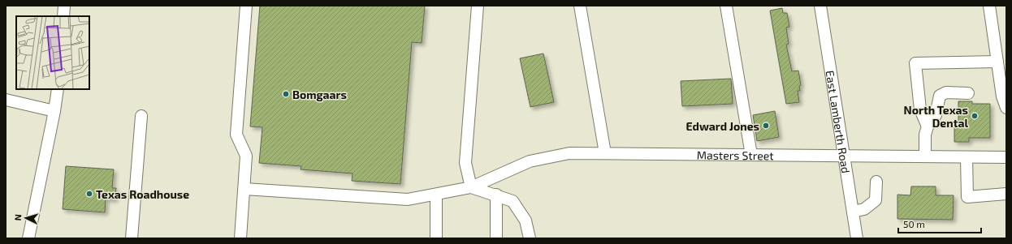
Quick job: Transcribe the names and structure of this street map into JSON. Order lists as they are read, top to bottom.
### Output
{
  "streets": {
    "street": ["East Lamberth Road", "Masters Street"]
  },
  "crossings": [
    ["East Lamberth Road", "Masters Street"]
  ],
  "places": [
    "Bomgaars",
    "North Texas Dental",
    "Edward Jones",
    "Texas Roadhouse"
  ],
  "scale_bar": "50 m",
  "north": "left"
}
